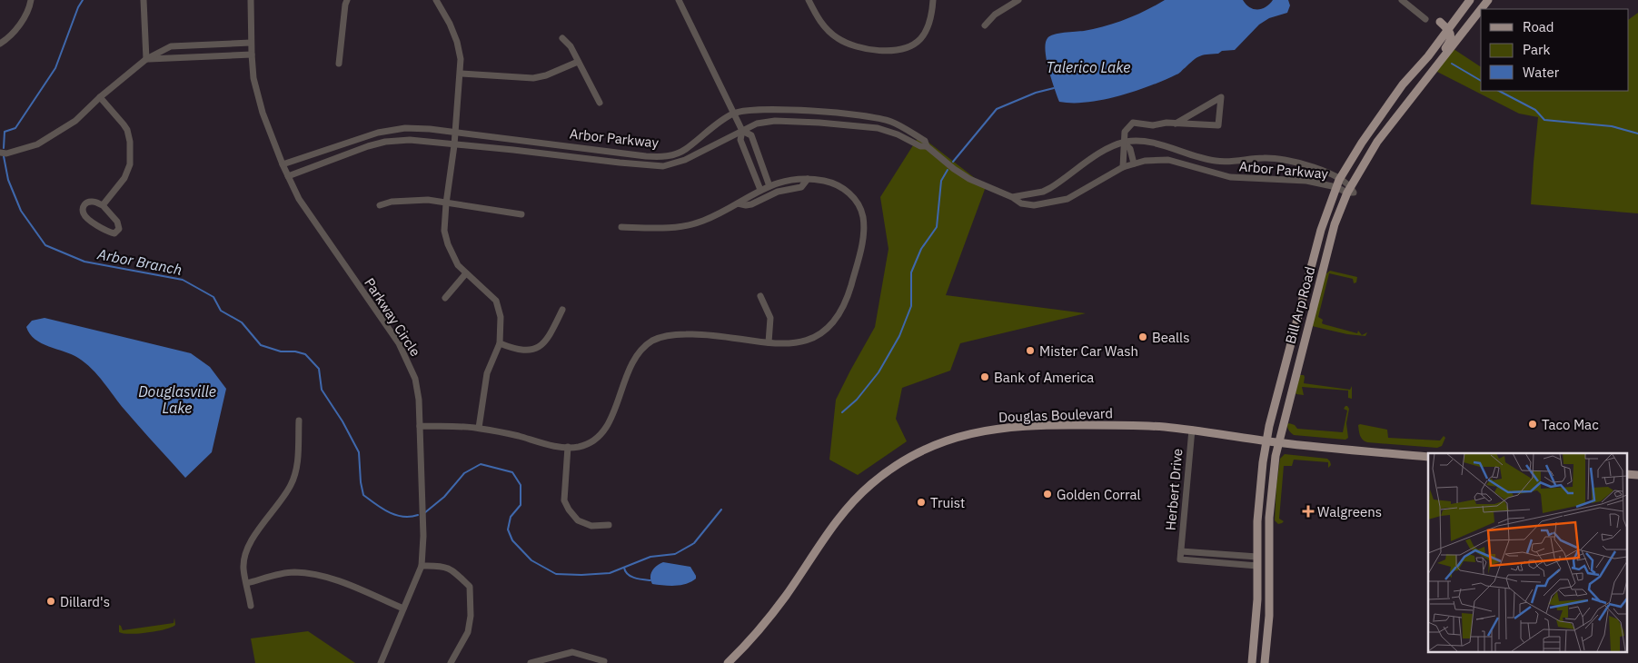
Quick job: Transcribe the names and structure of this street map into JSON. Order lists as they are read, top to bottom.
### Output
{
  "streets": {
    "main road": ["Bill Arp Road", "Douglas Boulevard"],
    "street": ["Arbor Parkway", "Parkway Circle", "Herbert Drive"]
  },
  "crossings": [
    ["Arbor Parkway", "Bill Arp Road"],
    ["Arbor Parkway", "Parkway Circle"],
    ["Bill Arp Road", "Douglas Boulevard"],
    ["Bill Arp Road", "Herbert Drive"],
    ["Douglas Boulevard", "Herbert Drive"]
  ],
  "water": ["Talerico Lake", "Arbor Branch", "Douglasville Lake"],
  "places": {
    "other": [
      "Bealls",
      "Mister Car Wash",
      "Bank of America",
      "Taco Mac",
      "Golden Corral",
      "Truist",
      "Dillard's"
    ],
    "health": ["Walgreens"]
  },
  "legend": ["Road", "Park", "Water"]
}
